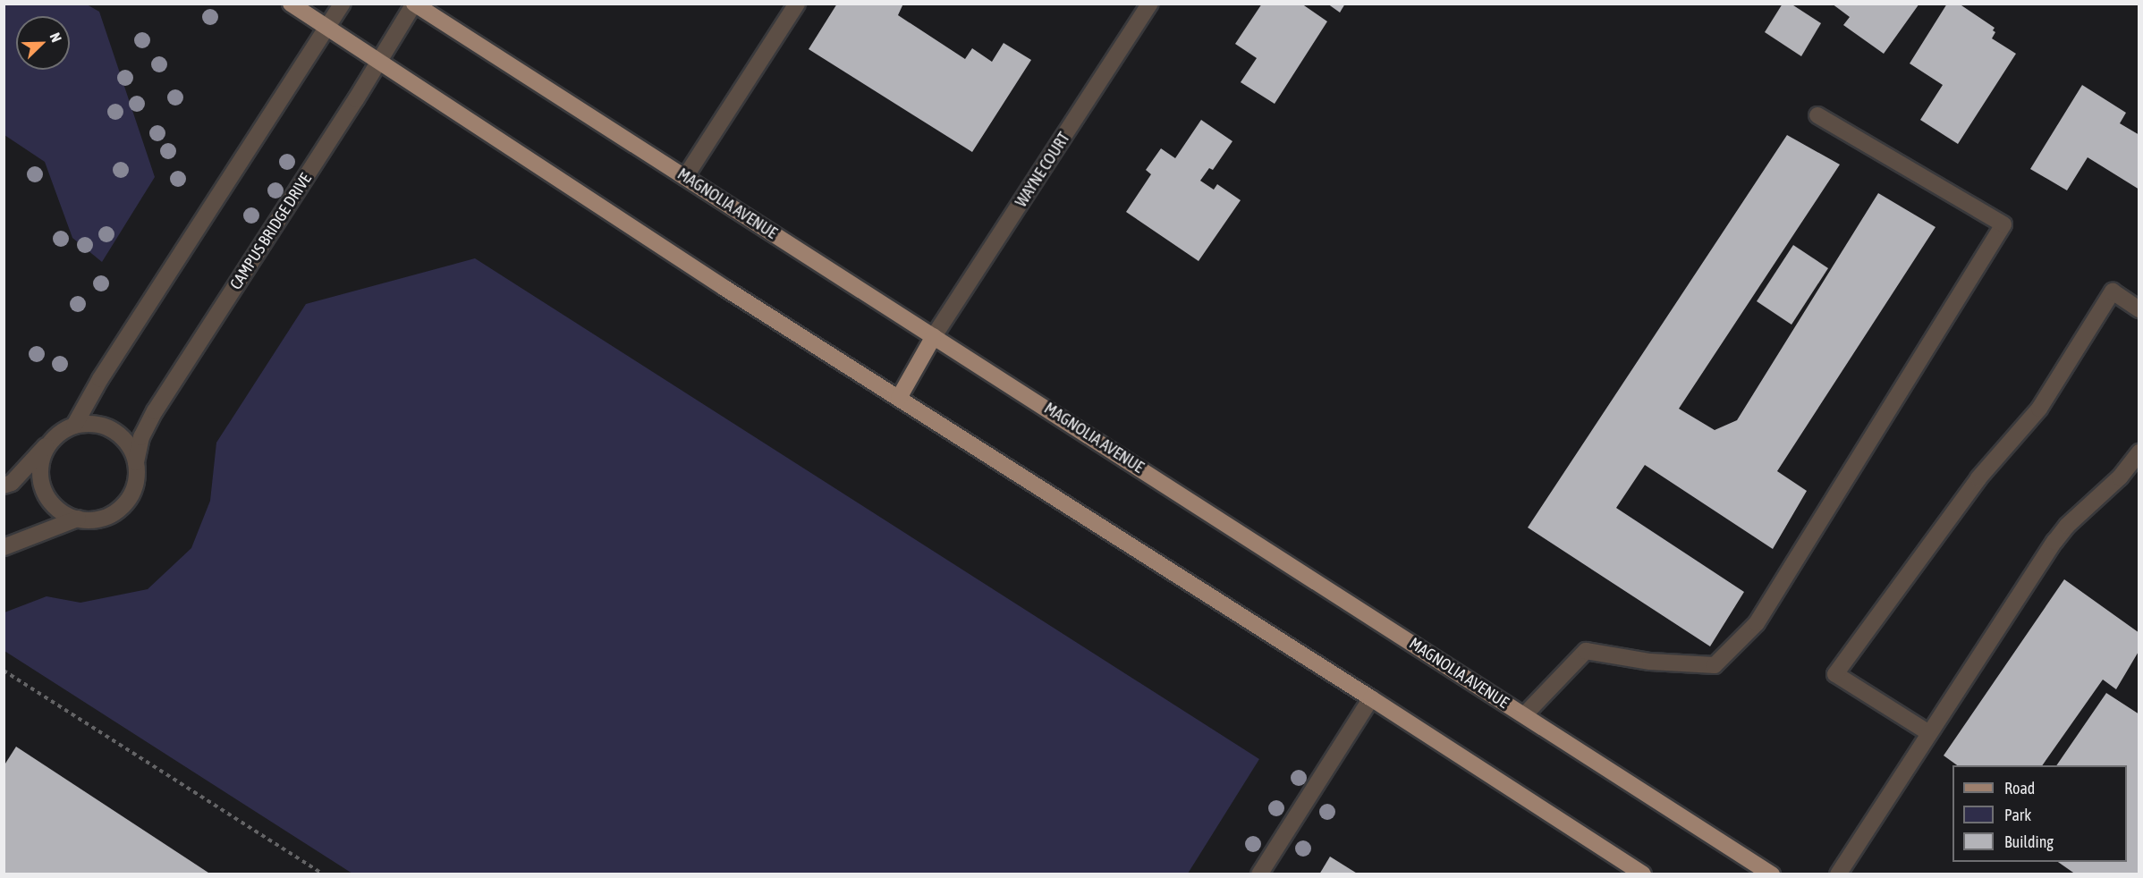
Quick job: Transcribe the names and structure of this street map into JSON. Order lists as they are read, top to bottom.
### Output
{
  "streets": {
    "main road": ["MAGNOLIA AVENUE"],
    "street": ["WAYNE COURT", "CAMPUS BRIDGE DRIVE"]
  },
  "crossings": [
    ["WAYNE COURT", "MAGNOLIA AVENUE"],
    ["MAGNOLIA AVENUE", "CAMPUS BRIDGE DRIVE"]
  ],
  "legend": ["Road", "Park", "Building"],
  "north": "top right"
}
